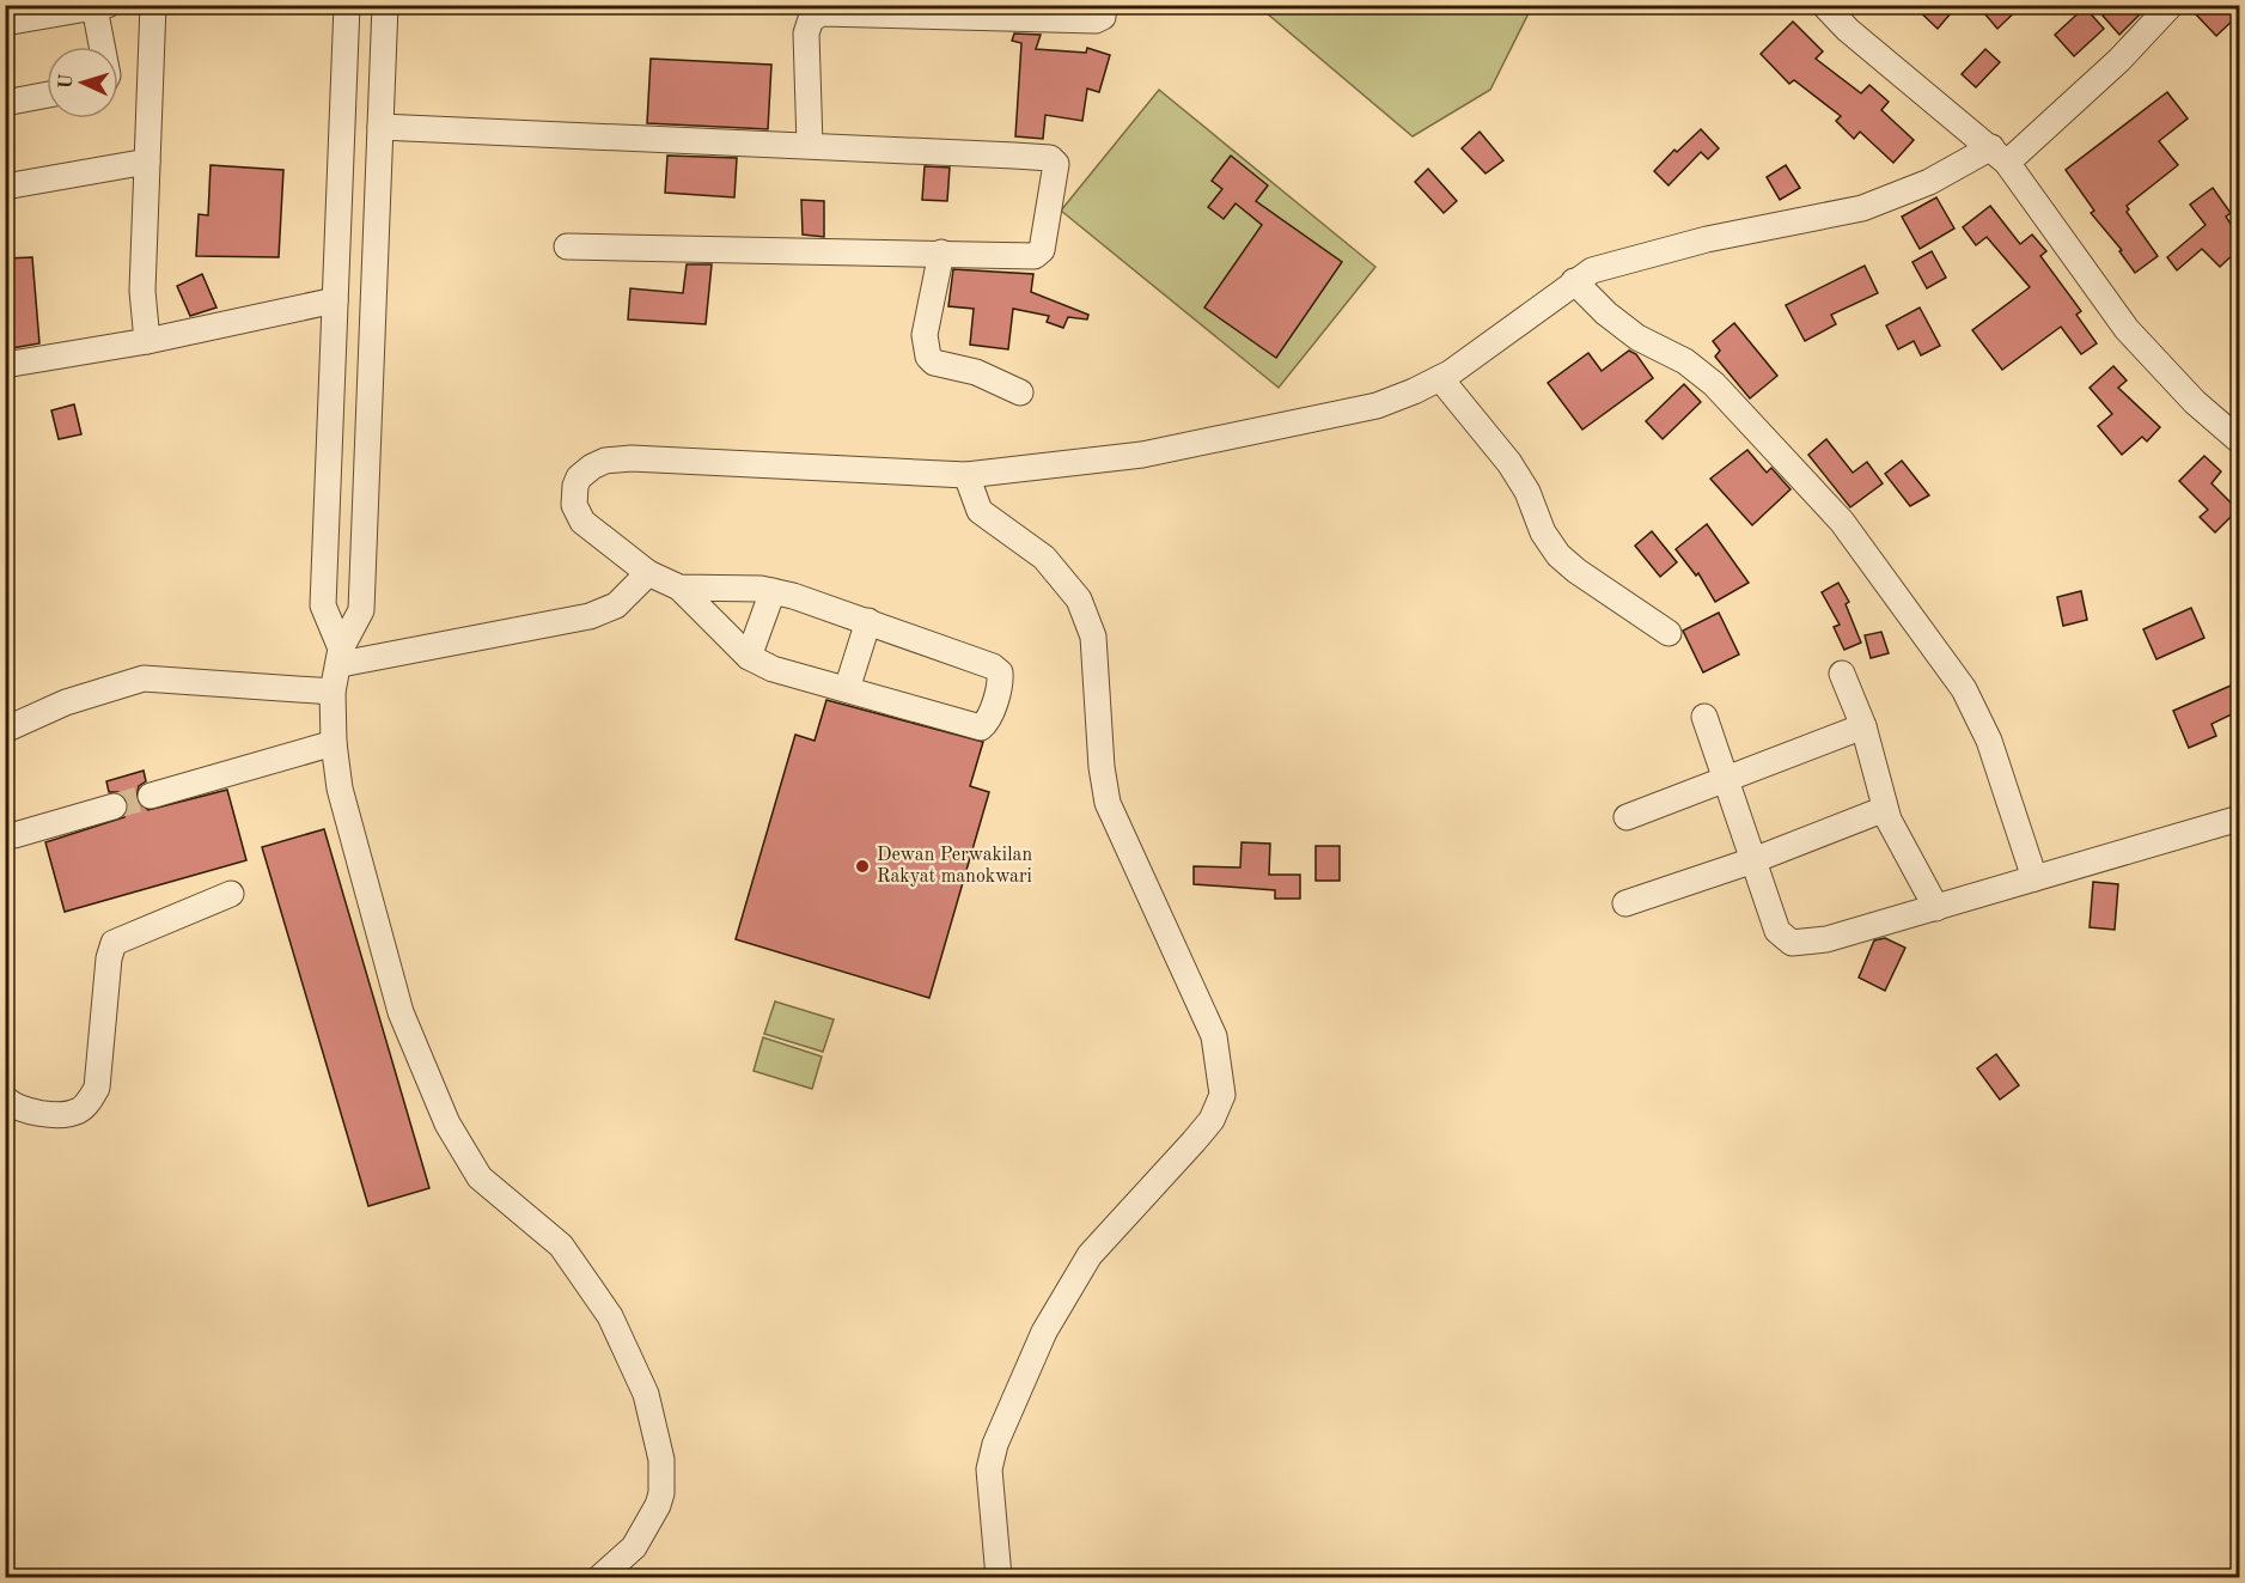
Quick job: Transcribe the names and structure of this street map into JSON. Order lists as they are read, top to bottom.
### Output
{
  "places": ["Dewan Perwakilan Rakyat manokwari"],
  "north": "left"
}
